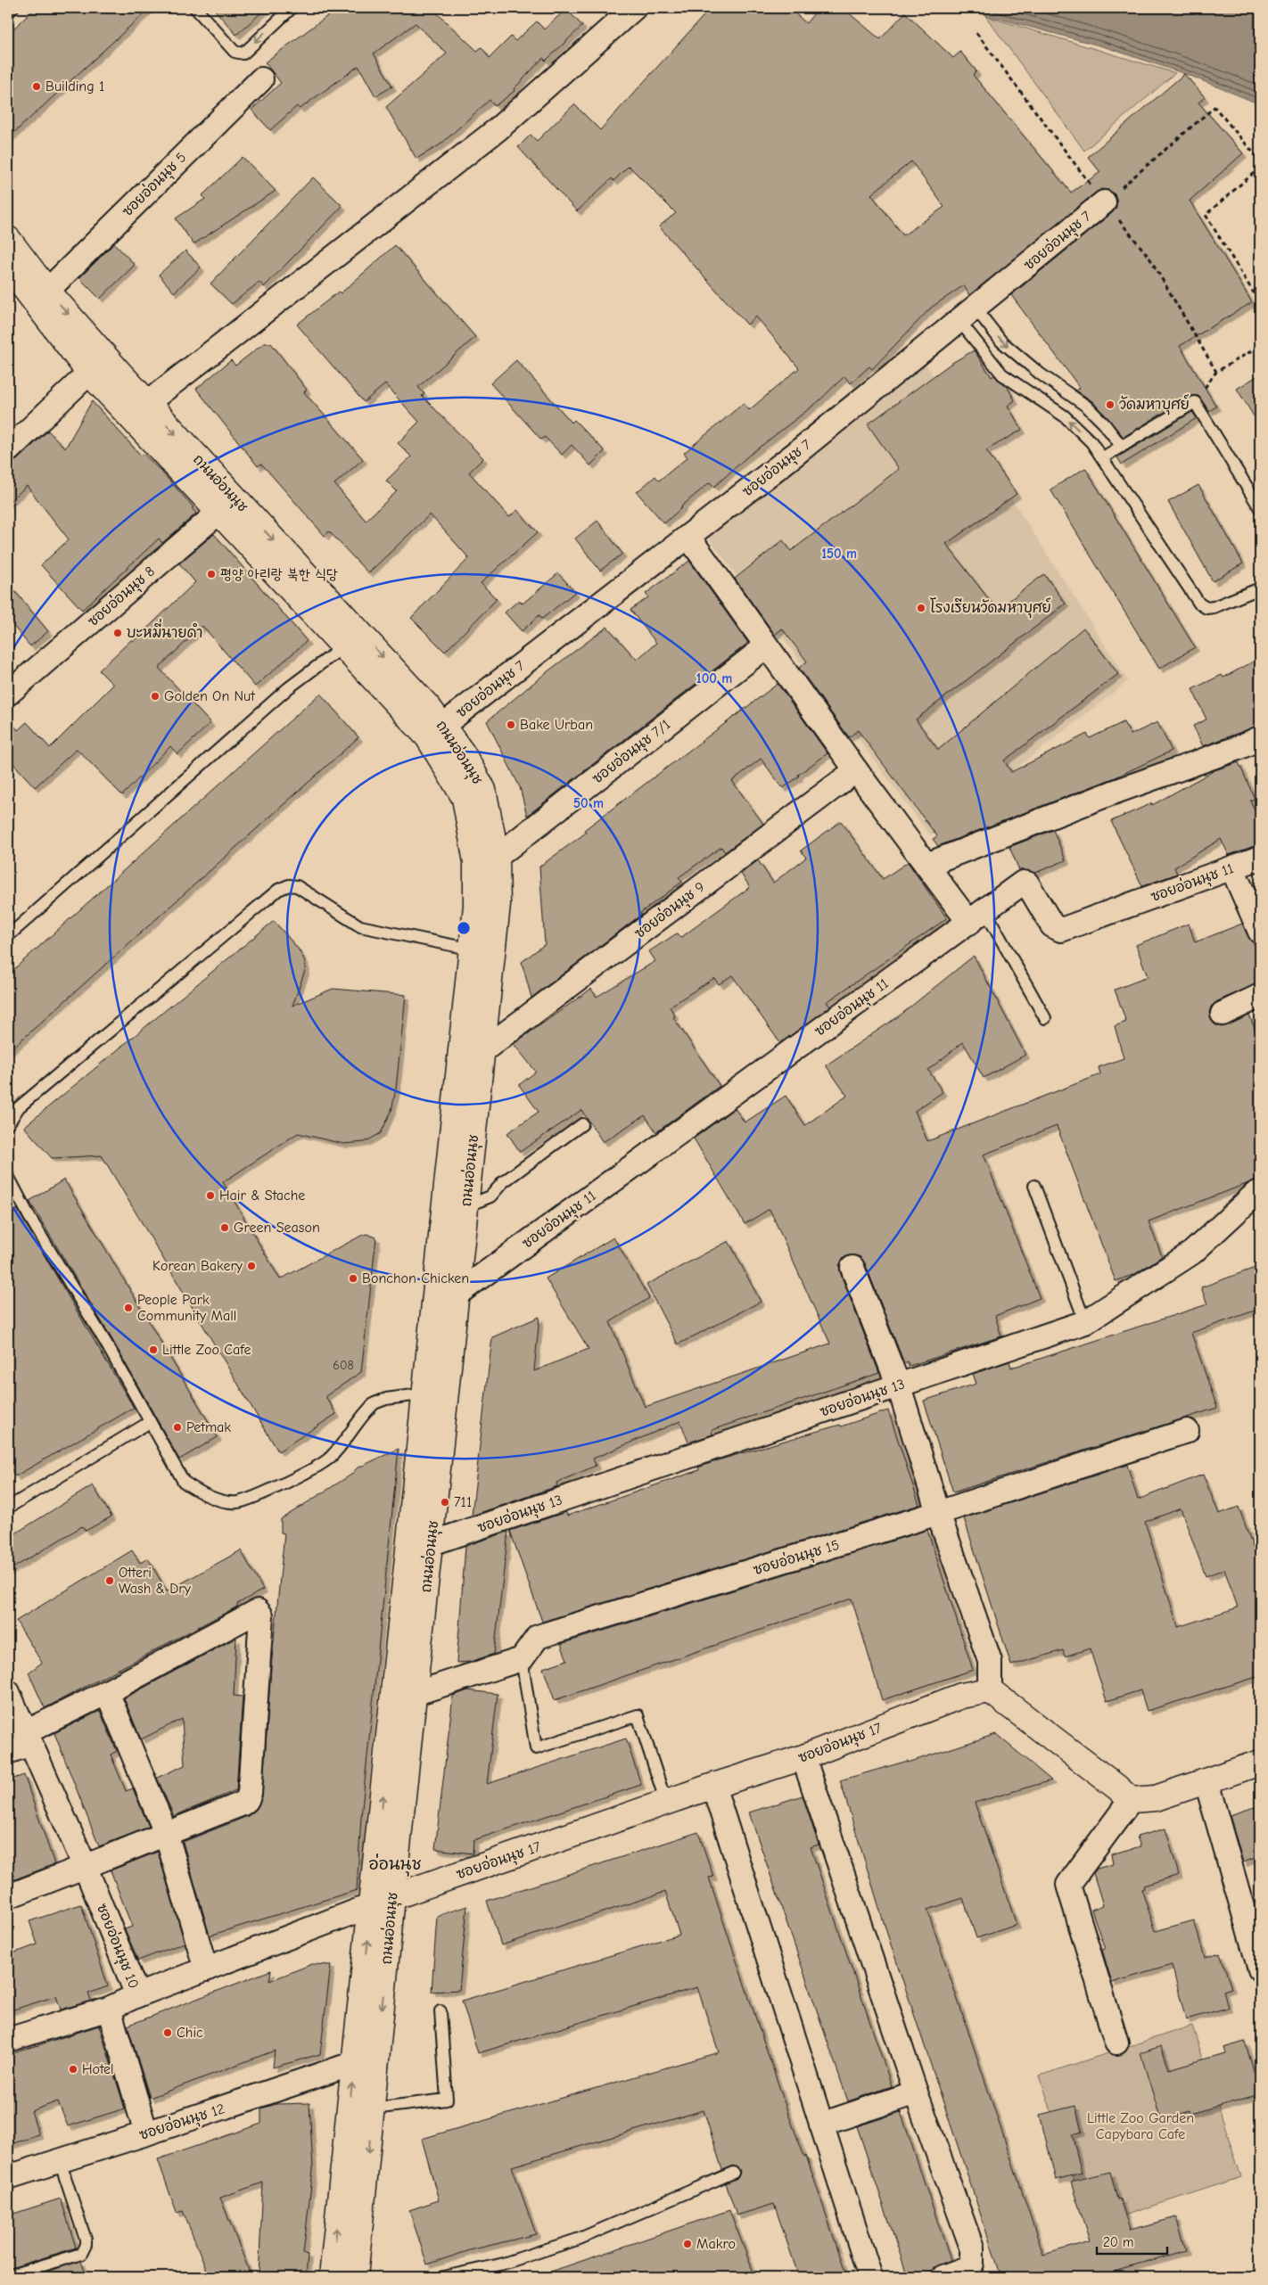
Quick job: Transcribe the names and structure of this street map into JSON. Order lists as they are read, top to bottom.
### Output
{
  "streets": {
    "main road": ["ถนนอ่อนนุช", "ซอยอ่อนนุช 17"],
    "street": [
      "ซอยอ่อนนุช 5",
      "ซอยอ่อนนุช 7",
      "ซอยอ่อนนุช 8",
      "ซอยอ่อนนุช 7/1",
      "ซอยอ่อนนุช 11",
      "ซอยอ่อนนุช 9",
      "ซอยอ่อนนุช 13",
      "ซอยอ่อนนุช 15",
      "ซอยอ่อนนุช 10",
      "ซอยอ่อนนุช 12"
    ]
  },
  "crossings": [
    ["ซอยอ่อนนุช 5", "ถนนอ่อนนุช"],
    ["ซอยอ่อนนุช 7", "ถนนอ่อนนุช"],
    ["ถนนอ่อนนุช", "ซอยอ่อนนุช 8"],
    ["ถนนอ่อนนุช", "ซอยอ่อนนุช 7/1"],
    ["ถนนอ่อนนุช", "ซอยอ่อนนุช 11"],
    ["ถนนอ่อนนุช", "ซอยอ่อนนุช 9"],
    ["ถนนอ่อนนุช", "ซอยอ่อนนุช 13"],
    ["ถนนอ่อนนุช", "ซอยอ่อนนุช 17"],
    ["ถนนอ่อนนุช", "ซอยอ่อนนุช 10"],
    ["ถนนอ่อนนุช", "ซอยอ่อนนุช 12"],
    ["ซอยอ่อนนุช 17", "ซอยอ่อนนุช 10"]
  ],
  "districts": ["อ่อนนุช"],
  "parks": ["Little Zoo Garden Capybara Cafe"],
  "places": [
    "Building 1",
    "วัดมหาบุศย์",
    "평양 아리랑 북한 식당",
    "โรงเรียนวัดมหาบุศย์",
    "บะหมี่นายดำ",
    "Golden On Nut",
    "Bake Urban",
    "Hair & Stache",
    "Green Season",
    "Korean Bakery",
    "Bonchon Chicken",
    "People Park Community Mall",
    "Little Zoo Cafe",
    "Petmak",
    "711",
    "Otteri Wash & Dry",
    "Chic",
    "Hotel",
    "Makro"
  ],
  "house_numbers": ["608"],
  "scale_bar": "20 m",
  "rings": ["150 m", "100 m", "50 m"]
}
